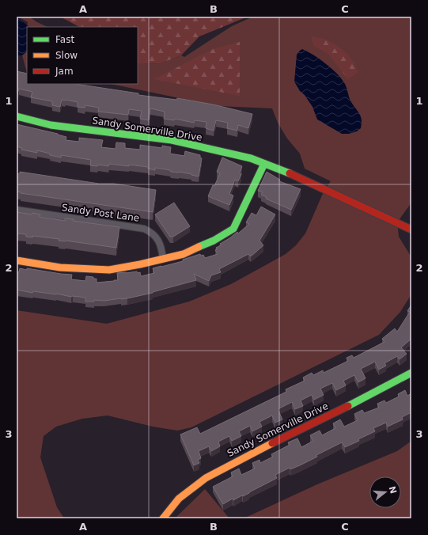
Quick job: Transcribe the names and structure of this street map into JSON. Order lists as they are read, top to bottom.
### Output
{
  "streets": {
    "street": ["Sandy Somerville Drive", "Sandy Post Lane"]
  },
  "legend": ["Fast", "Slow", "Jam"],
  "north": "right",
  "grid": {
    "columns": ["A", "B", "C"],
    "rows": ["1", "2", "3"]
  }
}
